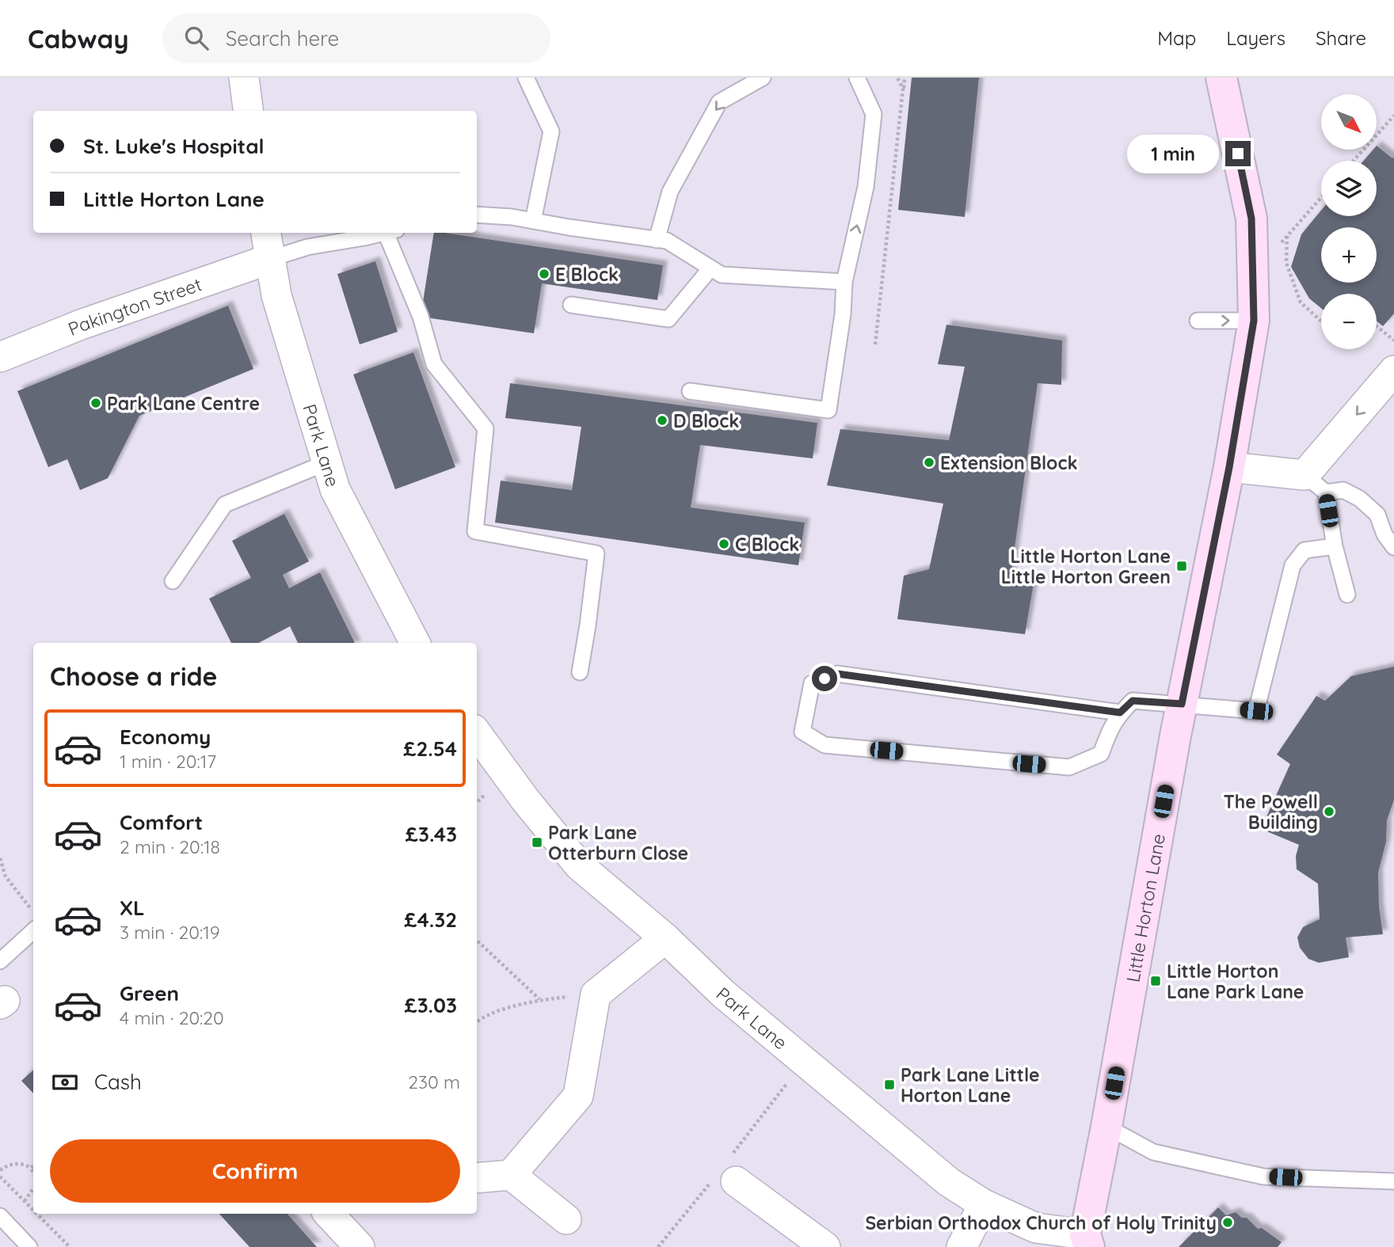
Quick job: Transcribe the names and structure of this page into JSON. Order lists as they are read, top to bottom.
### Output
{
  "streets": {
    "street": ["Pakington Street", "Park Lane", "Little Horton Lane"]
  },
  "crossings": [
    ["Pakington Street", "Park Lane"],
    ["Park Lane", "Little Horton Lane"]
  ],
  "places": {
    "other": [
      "E Block",
      "Park Lane Centre",
      "D Block",
      "Extension Block",
      "C Block",
      "The Powell Building",
      "Serbian Orthodox Church of Holy Trinity"
    ],
    "transit": [
      "Little Horton Lane Little Horton Green",
      "Park Lane Otterburn Close",
      "Little Horton Lane Park Lane",
      "Park Lane Little Horton Lane"
    ]
  },
  "north": "bottom right",
  "page": {
    "header": "Cabway",
    "search": "Search here",
    "nav": ["Map", "Layers", "Share"],
    "map_buttons": ["+", "−"],
    "banner": ["St. Luke's Hospital", "Little Horton Lane"],
    "bubble": "1 min",
    "heading": "Choose a ride",
    "list": [
      {
        "name": "Economy",
        "note": "1 min · 20:17",
        "value": "£2.54"
      },
      {
        "name": "Comfort",
        "note": "2 min · 20:18",
        "value": "£3.43"
      },
      {
        "name": "XL",
        "note": "3 min · 20:19",
        "value": "£4.32"
      },
      {
        "name": "Green",
        "note": "4 min · 20:20",
        "value": "£3.03"
      }
    ],
    "pay": ["Cash", "230 m"],
    "buttons": "Confirm"
  }
}
